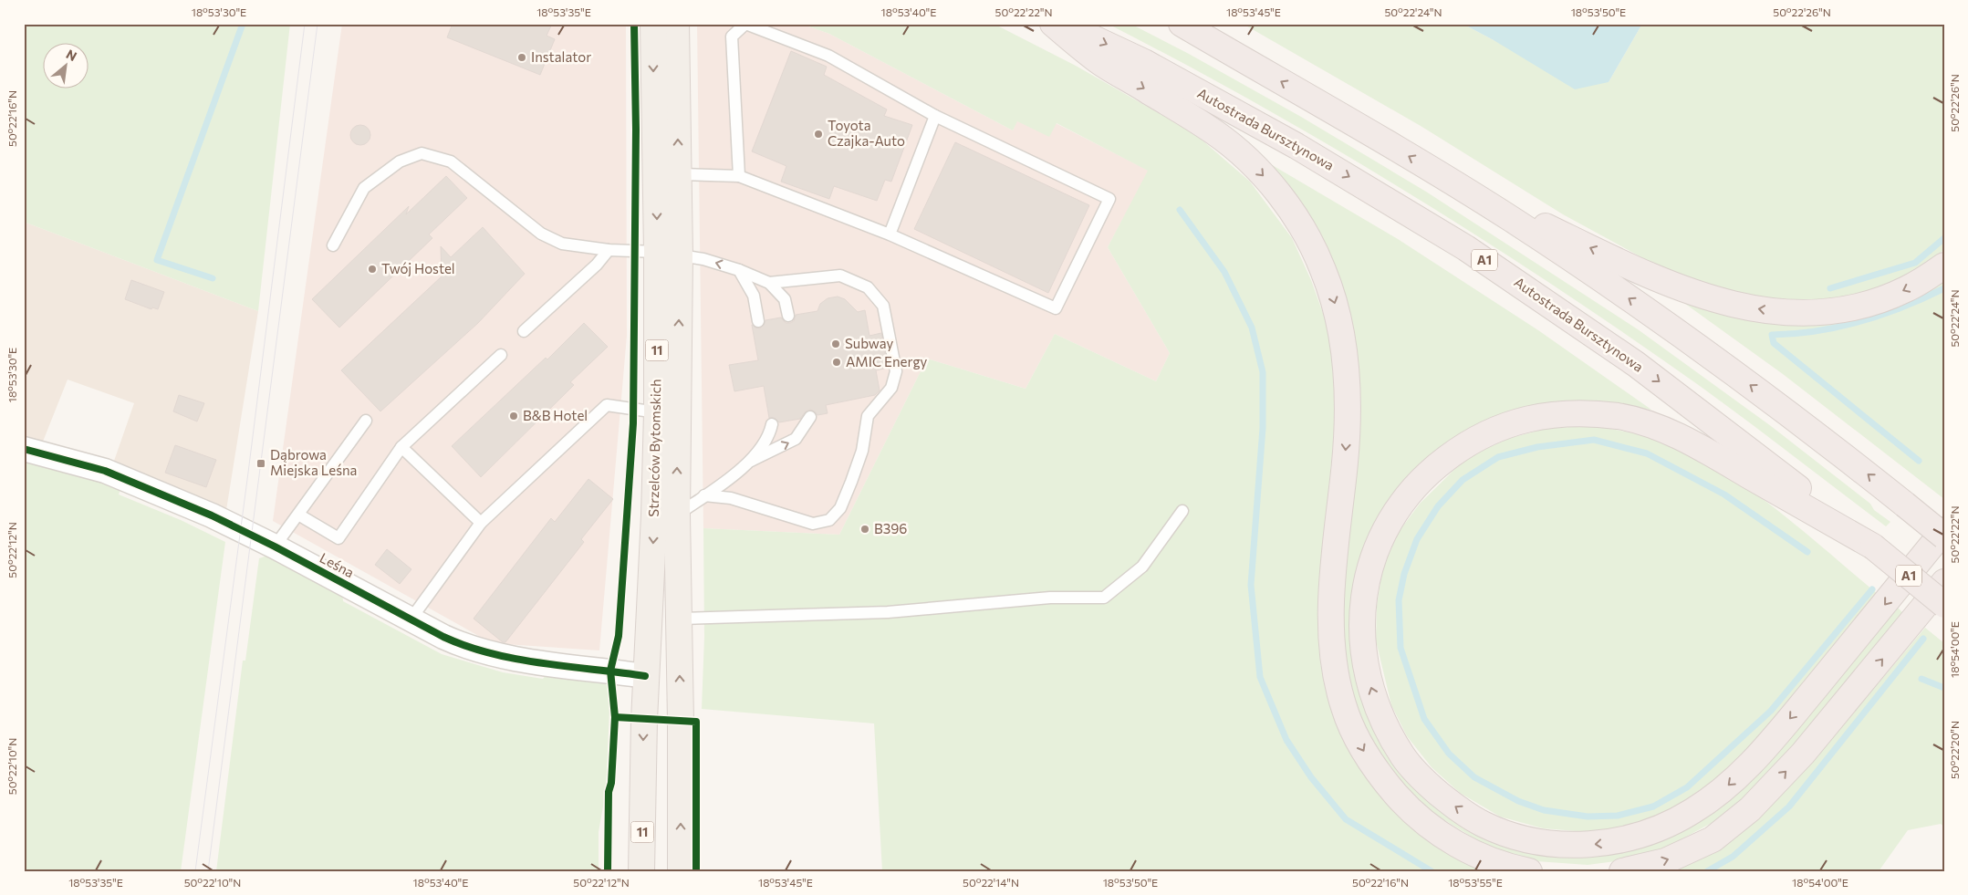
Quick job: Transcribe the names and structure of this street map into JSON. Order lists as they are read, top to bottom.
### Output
{
  "streets": {
    "highway": ["Autostrada Bursztynowa", "A1"],
    "main road": ["11", "Strzelców Bytomskich"],
    "street": ["Leśna"]
  },
  "crossings": [
    ["Strzelców Bytomskich", "Leśna"]
  ],
  "places": {
    "other": [
      "Instalator",
      "Toyota Czajka-Auto",
      "Twój Hostel",
      "Subway",
      "AMIC Energy",
      "B&B Hotel",
      "B396"
    ],
    "transit": ["Dąbrowa Miejska Leśna"]
  },
  "north": "top right",
  "coordinates": [
    "18°53'30\"E",
    "18°53'35\"E",
    "18°53'40\"E",
    "50°22'22\"N",
    "18°53'45\"E",
    "50°22'24\"N",
    "18°53'50\"E",
    "50°22'26\"N",
    "50°22'16\"N",
    "50°22'12\"N",
    "18°54'00\"E",
    "50°22'20\"N",
    "50°22'10\"N",
    "50°22'14\"N",
    "18°53'55\"E"
  ]
}
